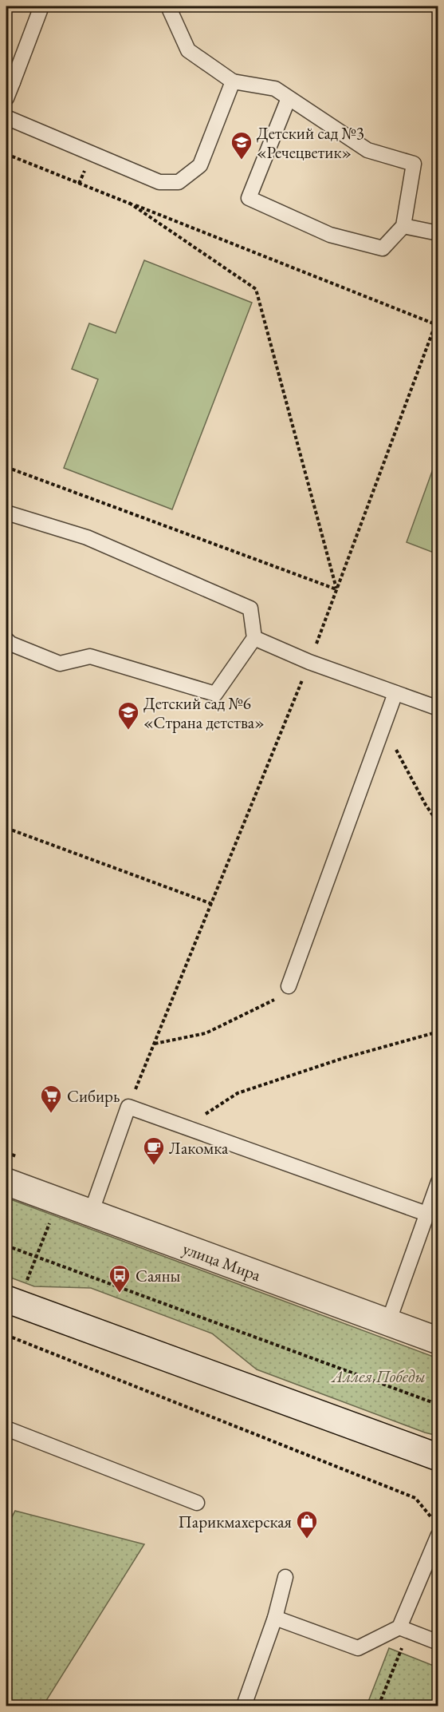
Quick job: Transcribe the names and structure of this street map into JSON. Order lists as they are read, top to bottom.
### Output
{
  "streets": {
    "street": ["улица Мира"]
  },
  "parks": ["Аллея Победы"],
  "places": {
    "school or university": ["Детский сад №3 «Речецветик»", "Детский сад №6 «Страна детства»"],
    "supermarket": ["Сибирь"],
    "cafe": ["Лакомка"],
    "bus stop": ["Саяны"],
    "shop": ["Парикмахерская"]
  }
}
